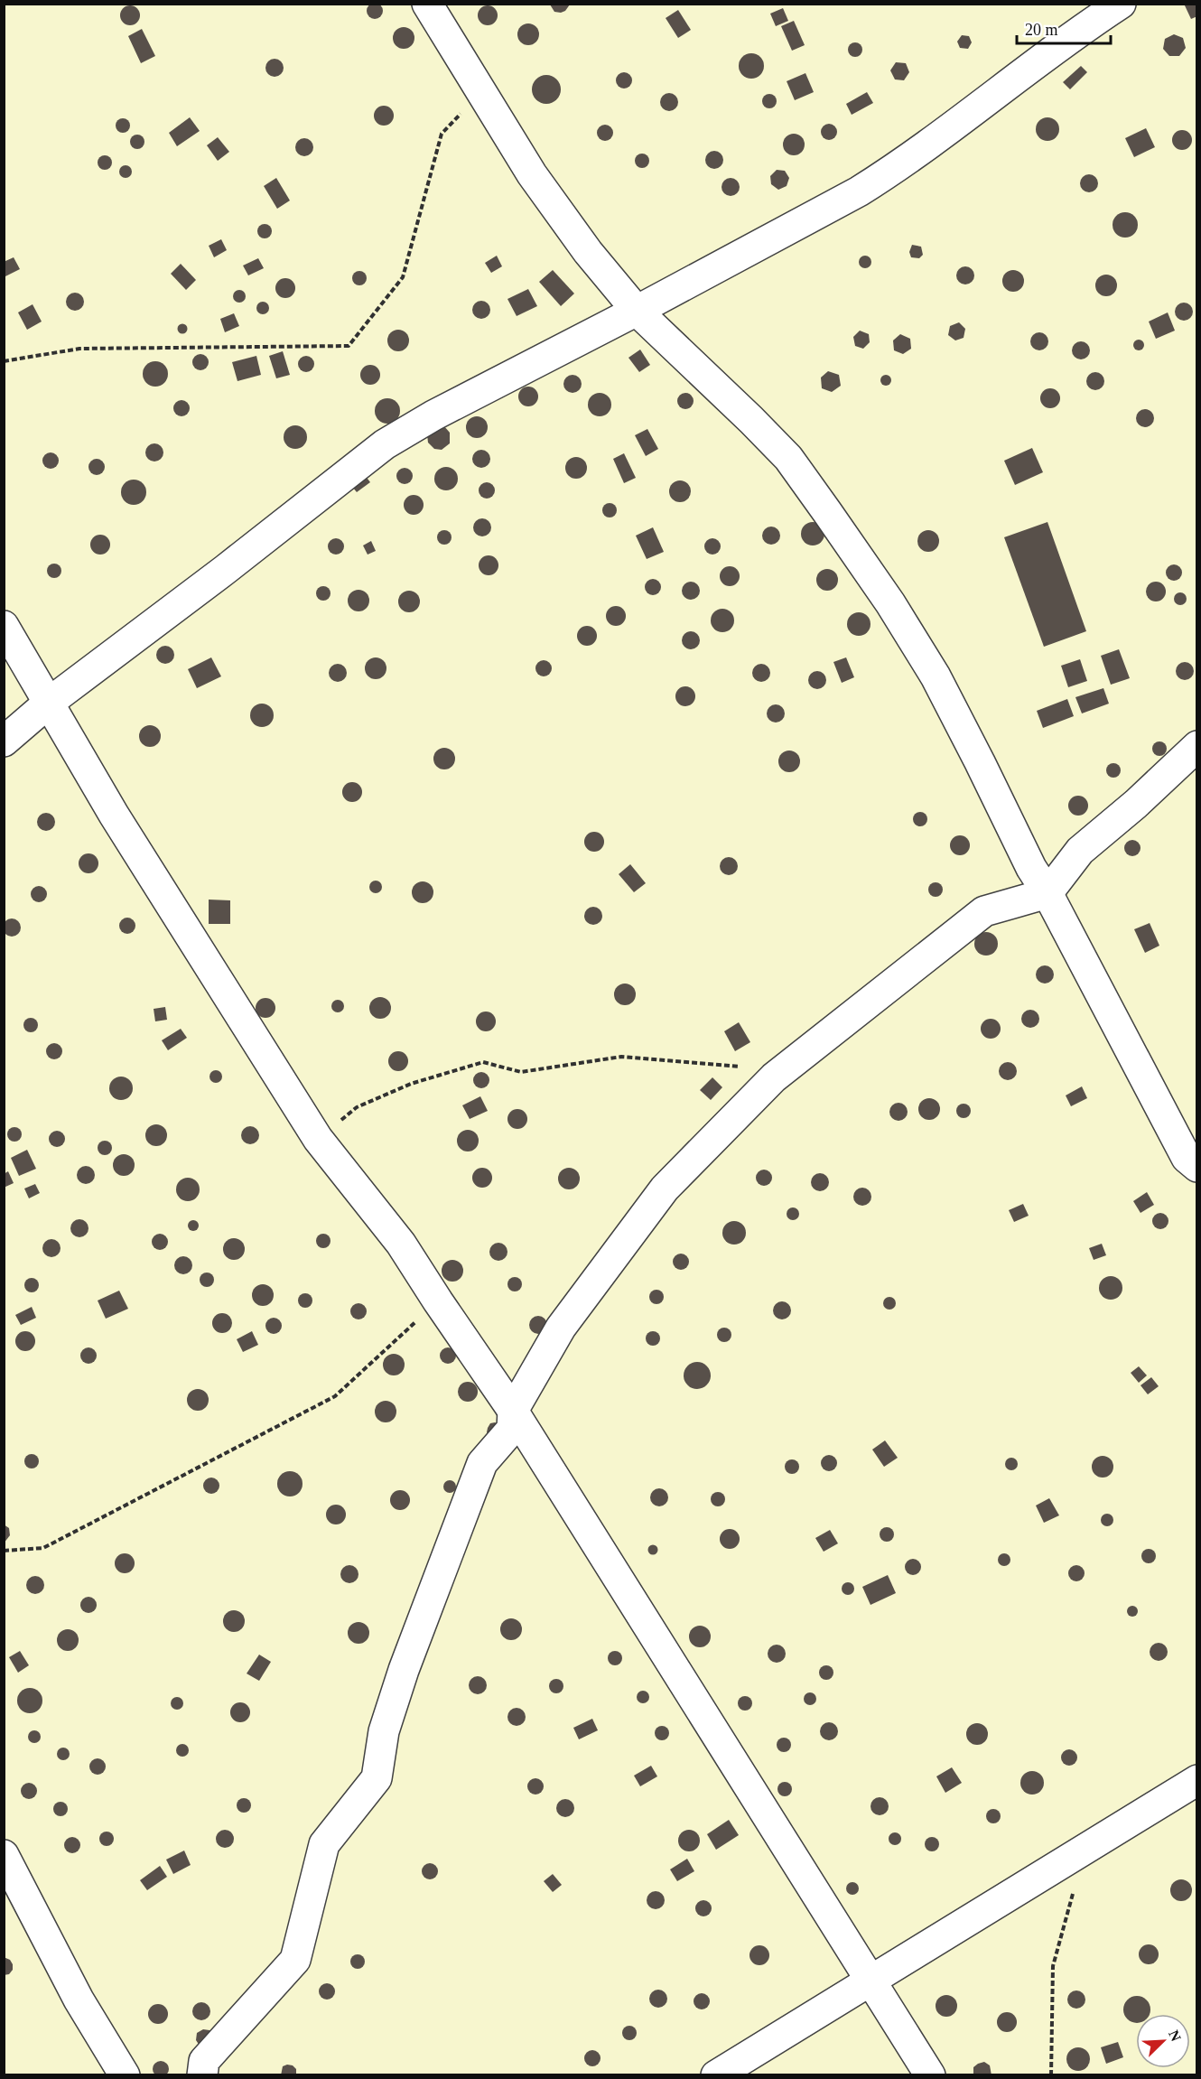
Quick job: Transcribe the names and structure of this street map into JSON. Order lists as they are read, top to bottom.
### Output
{
  "scale_bar": "20 m",
  "north": "top right"
}
